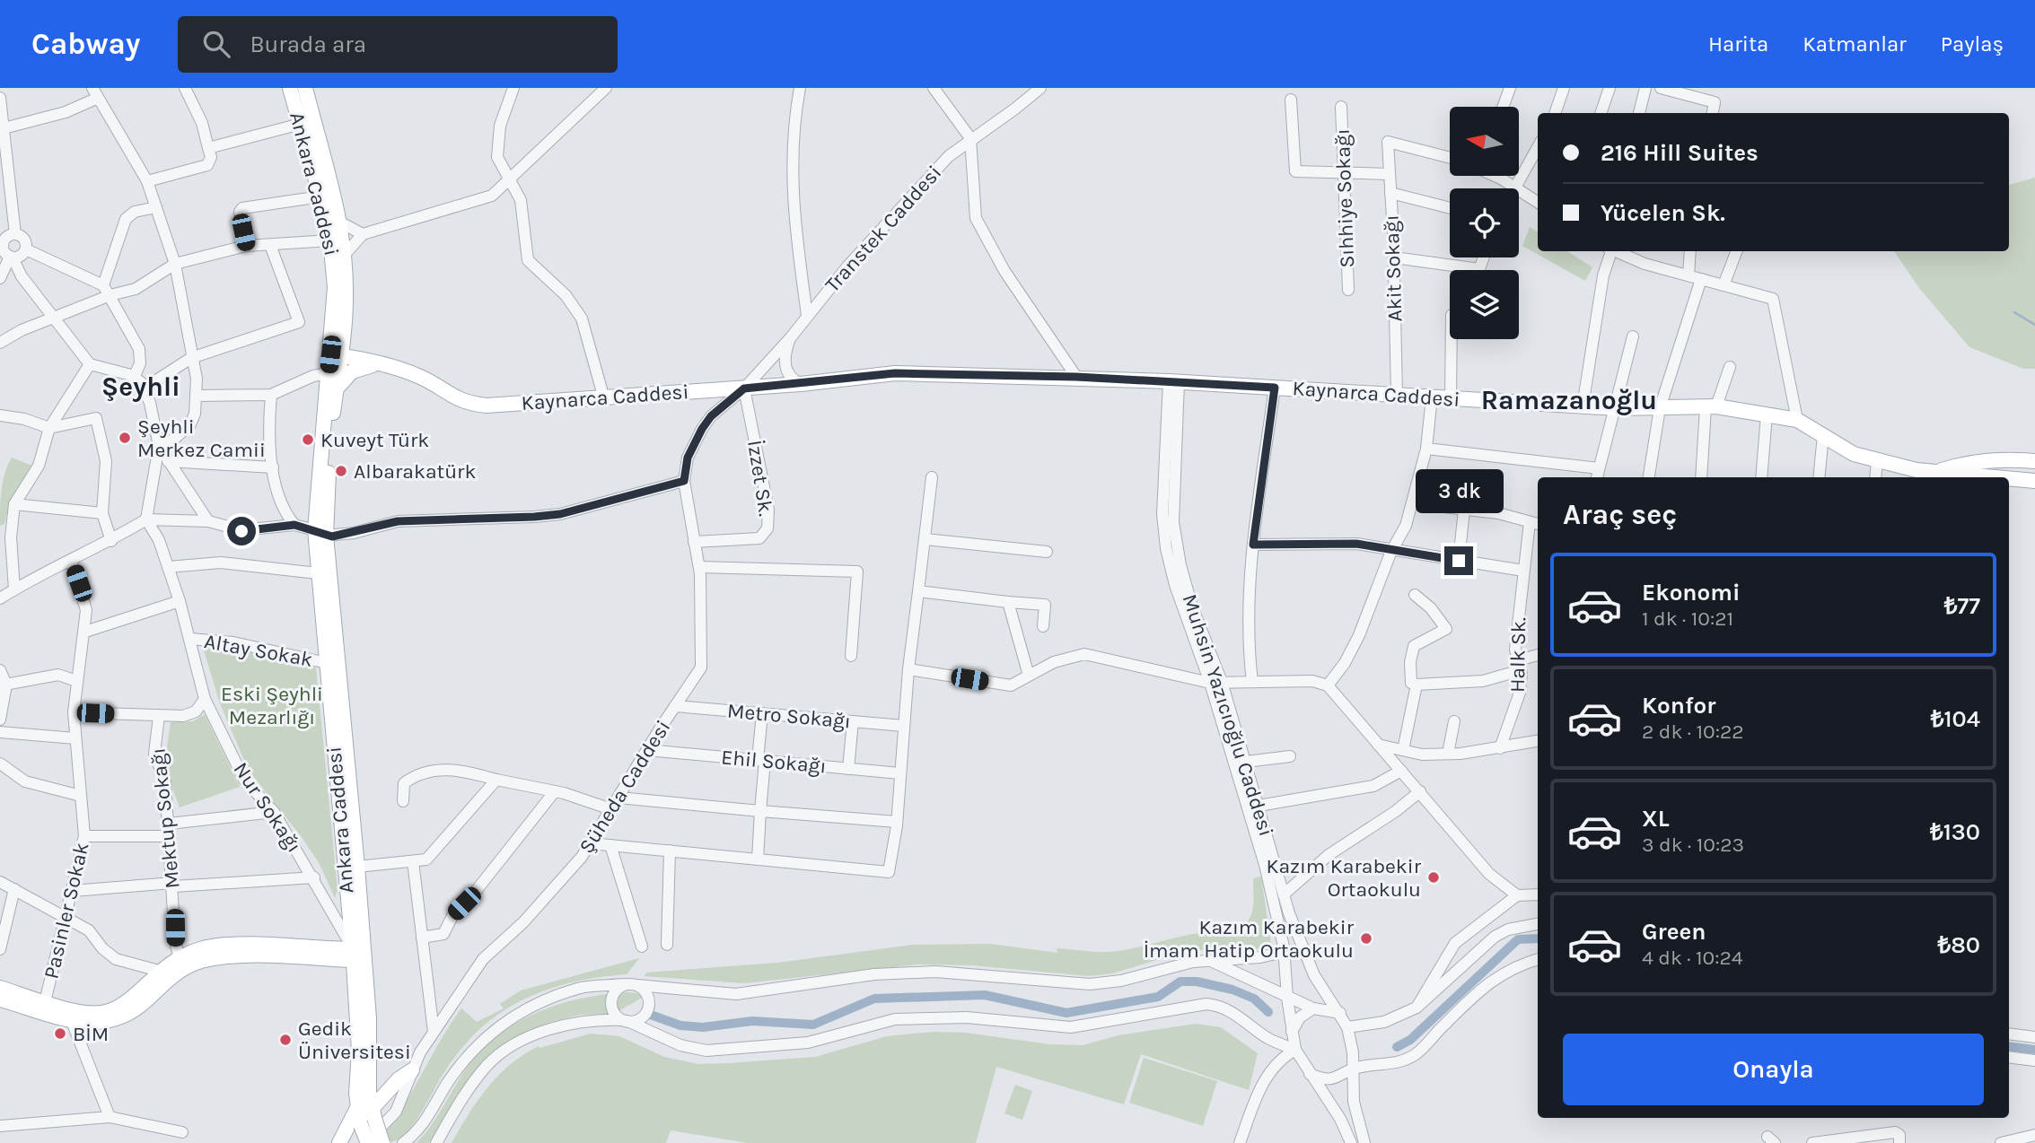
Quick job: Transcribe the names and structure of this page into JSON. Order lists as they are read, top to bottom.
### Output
{
  "streets": {
    "main road": ["Ankara Caddesi", "Kaynarca Caddesi"],
    "street": [
      "Sıhhiye Sokağı",
      "Transtek Caddesi",
      "Akit Sokağı",
      "İzzet Sk.",
      "Altay Sokak",
      "Halk Sk.",
      "Muhsin Yazıcıoğlu Caddesi",
      "Metro Sokağı",
      "Ehil Sokağı",
      "Şüheda Caddesi",
      "Nur Sokağı",
      "Mektup Sokağı",
      "Pasinler Sokak"
    ]
  },
  "crossings": [
    ["Ankara Caddesi", "Kaynarca Caddesi"],
    ["Ankara Caddesi", "Altay Sokak"],
    ["Ankara Caddesi", "Şüheda Caddesi"],
    ["Ankara Caddesi", "Nur Sokağı"],
    ["Transtek Caddesi", "Kaynarca Caddesi"],
    ["Transtek Caddesi", "İzzet Sk."],
    ["Transtek Caddesi", "Şüheda Caddesi"],
    ["Akit Sokağı", "Kaynarca Caddesi"],
    ["Kaynarca Caddesi", "İzzet Sk."],
    ["Kaynarca Caddesi", "Muhsin Yazıcıoğlu Caddesi"],
    ["Kaynarca Caddesi", "Şüheda Caddesi"],
    ["İzzet Sk.", "Şüheda Caddesi"],
    ["Altay Sokak", "Nur Sokağı"],
    ["Metro Sokağı", "Şüheda Caddesi"],
    ["Ehil Sokağı", "Şüheda Caddesi"]
  ],
  "districts": ["Şeyhli", "Ramazanoğlu"],
  "parks": ["Eski Şeyhli Mezarlığı"],
  "places": [
    "Şeyhli Merkez Camii",
    "Kuveyt Türk",
    "Albarakatürk",
    "Kazım Karabekir Ortaokulu",
    "Kazım Karabekir İmam Hatip Ortaokulu",
    "BİM",
    "Gedik Üniversitesi"
  ],
  "north": "left",
  "page": {
    "header": "Cabway",
    "search": "Burada ara",
    "nav": ["Harita", "Katmanlar", "Paylaş"],
    "banner": ["216 Hill Suites", "Yücelen Sk."],
    "bubble": "3 dk",
    "heading": "Araç seç",
    "list": [
      {
        "name": "Ekonomi",
        "note": "1 dk · 10:21",
        "value": "₺77"
      },
      {
        "name": "Konfor",
        "note": "2 dk · 10:22",
        "value": "₺104"
      },
      {
        "name": "XL",
        "note": "3 dk · 10:23",
        "value": "₺130"
      },
      {
        "name": "Green",
        "note": "4 dk · 10:24",
        "value": "₺80"
      }
    ],
    "buttons": "Onayla"
  }
}
